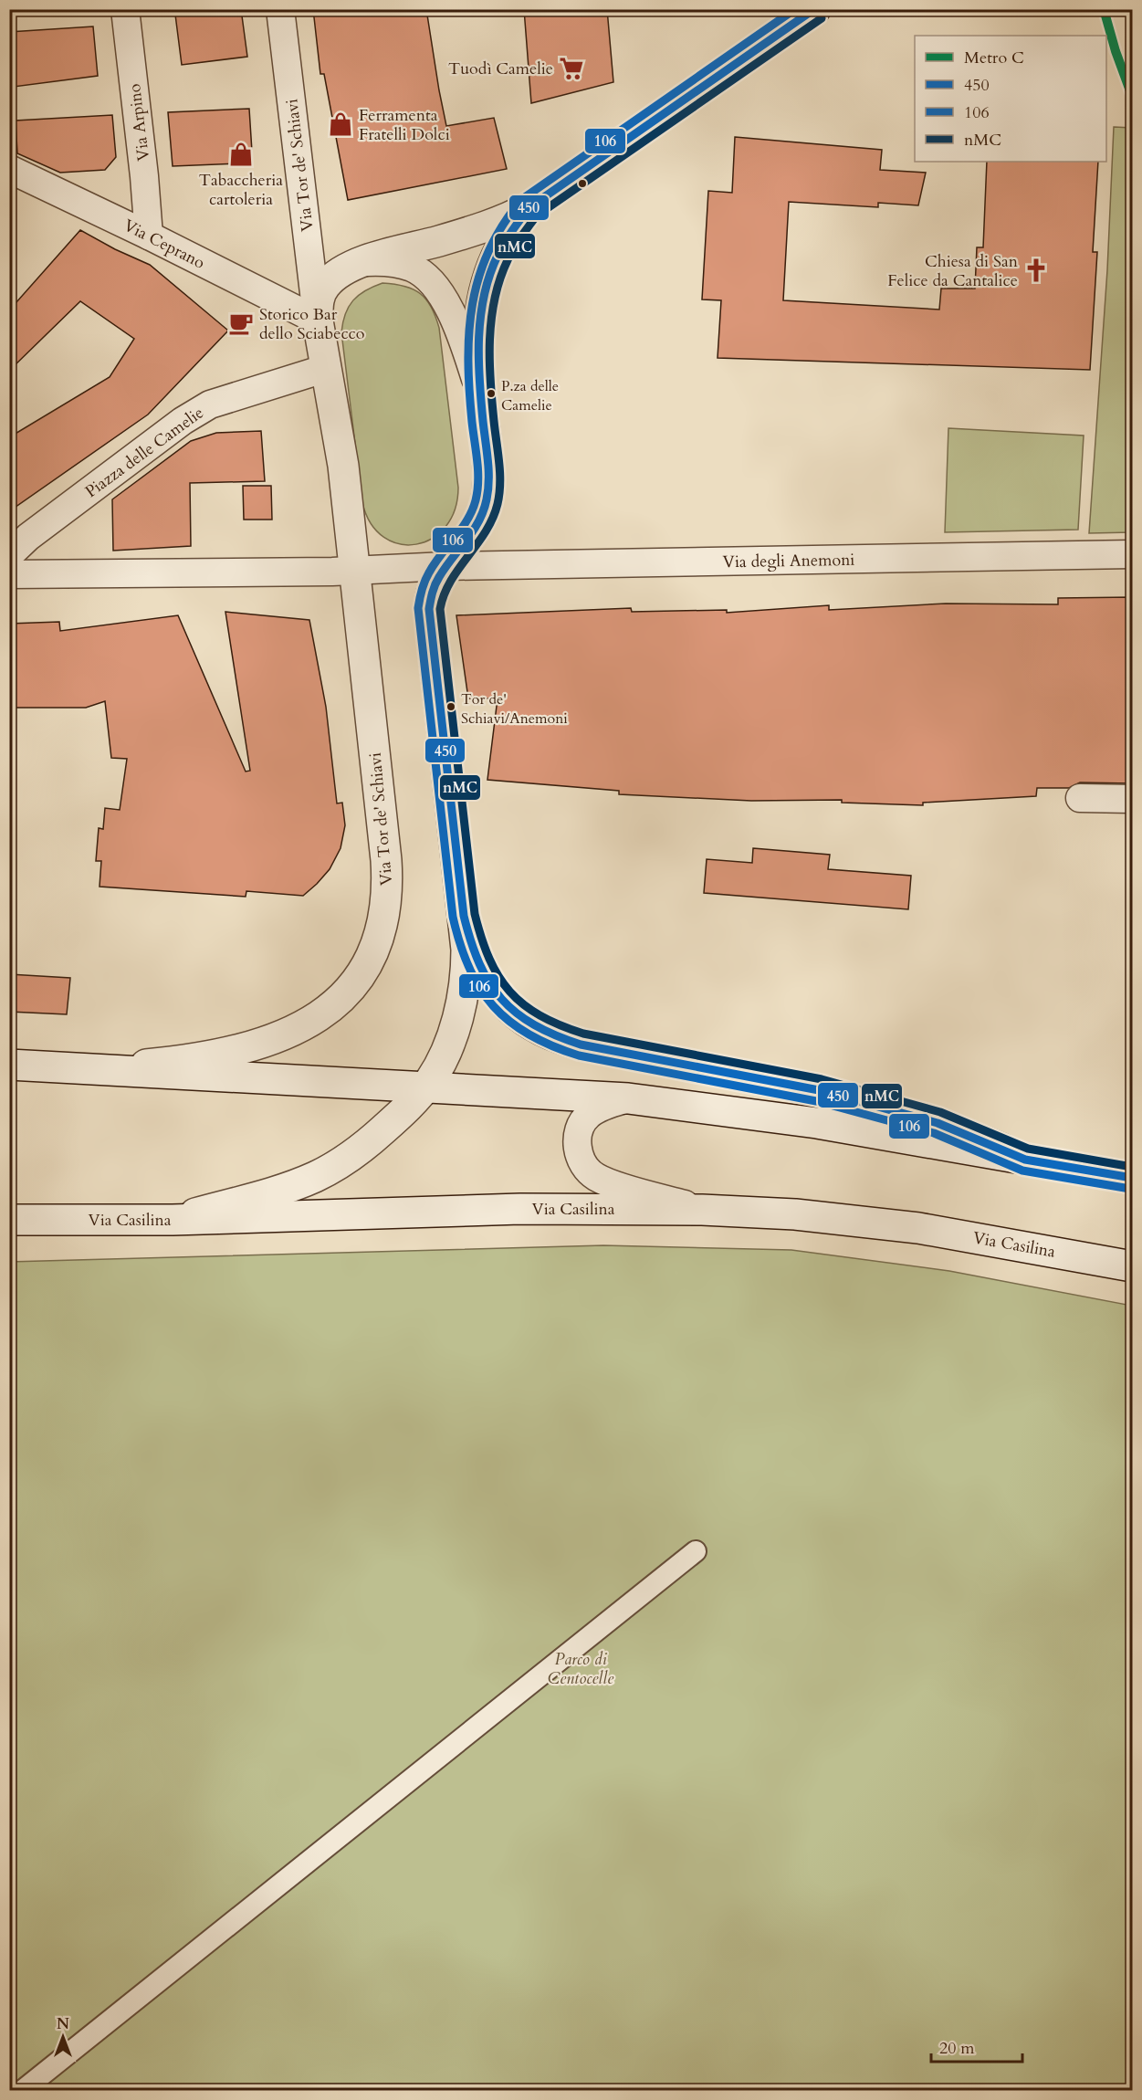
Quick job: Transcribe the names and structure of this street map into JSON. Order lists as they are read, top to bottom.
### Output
{
  "streets": {
    "street": [
      "Via Arpino",
      "Via Tor de' Schiavi",
      "Via Ceprano",
      "Piazza delle Camelie",
      "Via degli Anemoni",
      "Via Casilina"
    ]
  },
  "crossings": [
    ["Via Arpino", "Via Ceprano"],
    ["Via Tor de' Schiavi", "Via Ceprano"]
  ],
  "parks": ["Parco di Centocelle"],
  "places": {
    "supermarket": ["Tuodì Camelie"],
    "shop": ["Ferramenta Fratelli Dolci", "Tabaccheria cartoleria"],
    "church": ["Chiesa di San Felice da Cantalice"],
    "cafe": ["Storico Bar dello Sciabecco"],
    "other": ["P.za delle Camelie", "Tor de' Schiavi/Anemoni"]
  },
  "lines": [
    "metro line C",
    "transit line 450",
    "transit line 106",
    "transit line nMC"
  ],
  "legend": [
    "Metro C",
    "450",
    "106",
    "nMC"
  ],
  "scale_bar": "20 m",
  "north": "top"
}
